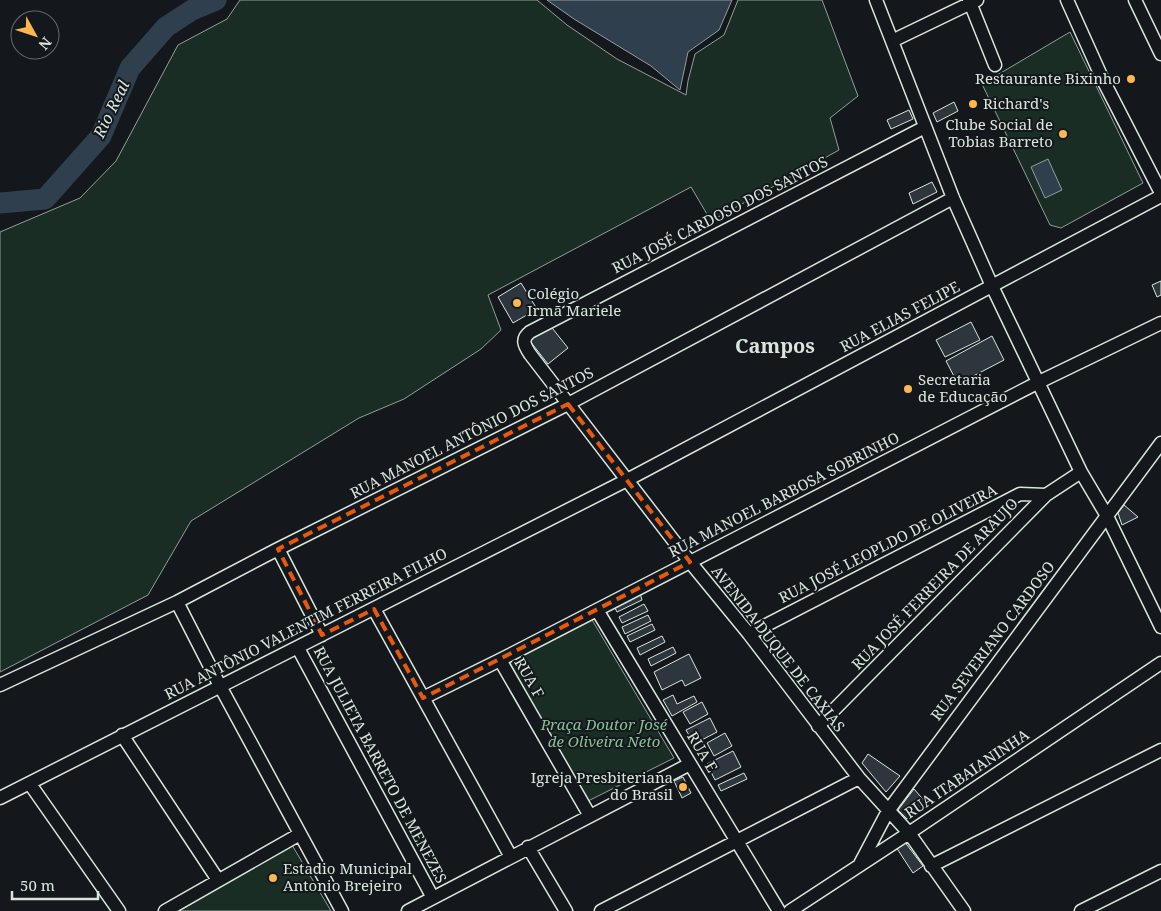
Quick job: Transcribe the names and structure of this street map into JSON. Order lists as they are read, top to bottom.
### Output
{
  "streets": {
    "street": [
      "RUA JOSÉ CARDOSO DOS SANTOS",
      "RUA ELIAS FELIPE",
      "RUA MANOEL ANTÔNIO DOS SANTOS",
      "RUA MANOEL BARBOSA SOBRINHO",
      "RUA JOSÉ LEOPLDO DE OLIVEIRA",
      "RUA JOSÉ FERREIRA DE ARAUJO",
      "RUA ANTÔNIO VALENTIM FERREIRA FILHO",
      "RUA SEVERIANO CARDOSO",
      "AVENIDA DUQUE DE CAXIAS",
      "RUA F",
      "RUA E",
      "RUA JULIETA BARRETO DE MENEZES",
      "RUA ITABAIANINHA"
    ]
  },
  "crossings": [
    ["RUA JOSÉ CARDOSO DOS SANTOS", "AVENIDA DUQUE DE CAXIAS"],
    ["RUA ELIAS FELIPE", "RUA ANTÔNIO VALENTIM FERREIRA FILHO"],
    ["RUA ELIAS FELIPE", "AVENIDA DUQUE DE CAXIAS"],
    ["RUA MANOEL ANTÔNIO DOS SANTOS", "AVENIDA DUQUE DE CAXIAS"],
    ["RUA MANOEL BARBOSA SOBRINHO", "AVENIDA DUQUE DE CAXIAS"],
    ["RUA MANOEL BARBOSA SOBRINHO", "RUA F"],
    ["RUA MANOEL BARBOSA SOBRINHO", "RUA E"],
    ["RUA JOSÉ LEOPLDO DE OLIVEIRA", "RUA JOSÉ FERREIRA DE ARAUJO"],
    ["RUA JOSÉ LEOPLDO DE OLIVEIRA", "AVENIDA DUQUE DE CAXIAS"],
    ["RUA JOSÉ FERREIRA DE ARAUJO", "AVENIDA DUQUE DE CAXIAS"],
    ["RUA ANTÔNIO VALENTIM FERREIRA FILHO", "AVENIDA DUQUE DE CAXIAS"],
    ["RUA ANTÔNIO VALENTIM FERREIRA FILHO", "RUA JULIETA BARRETO DE MENEZES"],
    ["RUA SEVERIANO CARDOSO", "AVENIDA DUQUE DE CAXIAS"],
    ["RUA SEVERIANO CARDOSO", "RUA ITABAIANINHA"],
    ["AVENIDA DUQUE DE CAXIAS", "RUA ITABAIANINHA"]
  ],
  "districts": ["Campos"],
  "water": ["Rio Real"],
  "parks": ["Praça Doutor José de Oliveira Neto"],
  "places": [
    "Restaurante Bixinho",
    "Richard's",
    "Clube Social de Tobias Barreto",
    "Colégio Irmã Mariele",
    "Secretaria de Educação",
    "Igreja Presbiteriana do Brasil",
    "Estadio Municipal Antonio Brejeiro"
  ],
  "scale_bar": "50 m",
  "north": "bottom right"
}
